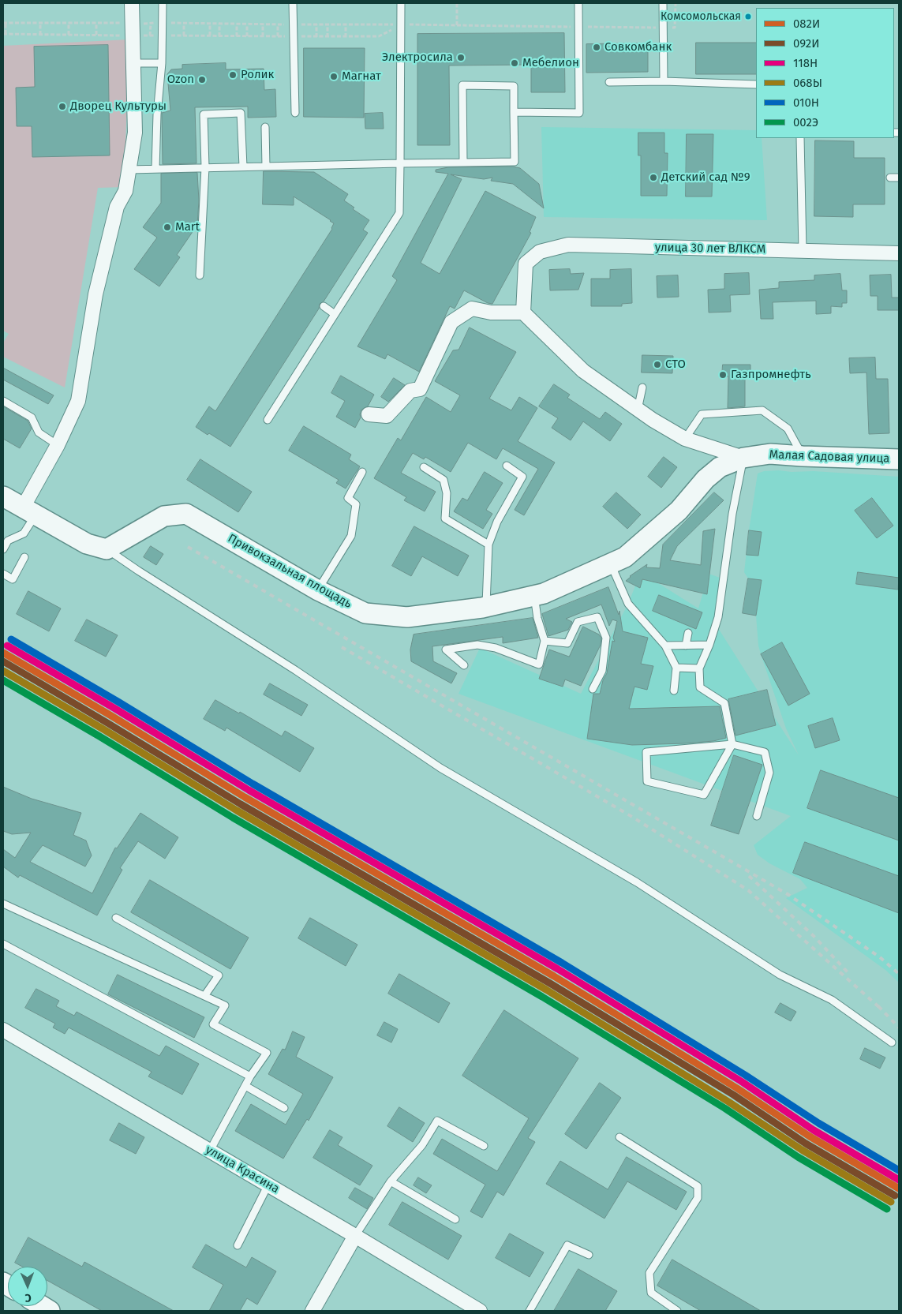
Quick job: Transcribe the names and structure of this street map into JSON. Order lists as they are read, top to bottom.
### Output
{
  "streets": {
    "street": [
      "улица 30 лет ВЛКСМ",
      "Малая Садовая улица",
      "Привокзальная площадь",
      "улица Красина"
    ]
  },
  "crossings": [
    ["улица 30 лет ВЛКСМ", "Малая Садовая улица"],
    ["Малая Садовая улица", "Привокзальная площадь"]
  ],
  "places": [
    "Комсомольская",
    "Совкомбанк",
    "Электросила",
    "Мебелион",
    "Ролик",
    "Магнат",
    "Ozon",
    "Дворец Культуры",
    "Детский сад №9",
    "Mart",
    "СТО",
    "Газпромнефть"
  ],
  "lines": [
    "transit line 010Н",
    "transit line 118Н",
    "transit line 082И",
    "transit line 092И",
    "transit line 068Ы",
    "transit line 002Э"
  ],
  "legend": [
    "082И",
    "092И",
    "118Н",
    "068Ы",
    "010Н",
    "002Э"
  ],
  "north": "bottom"
}
